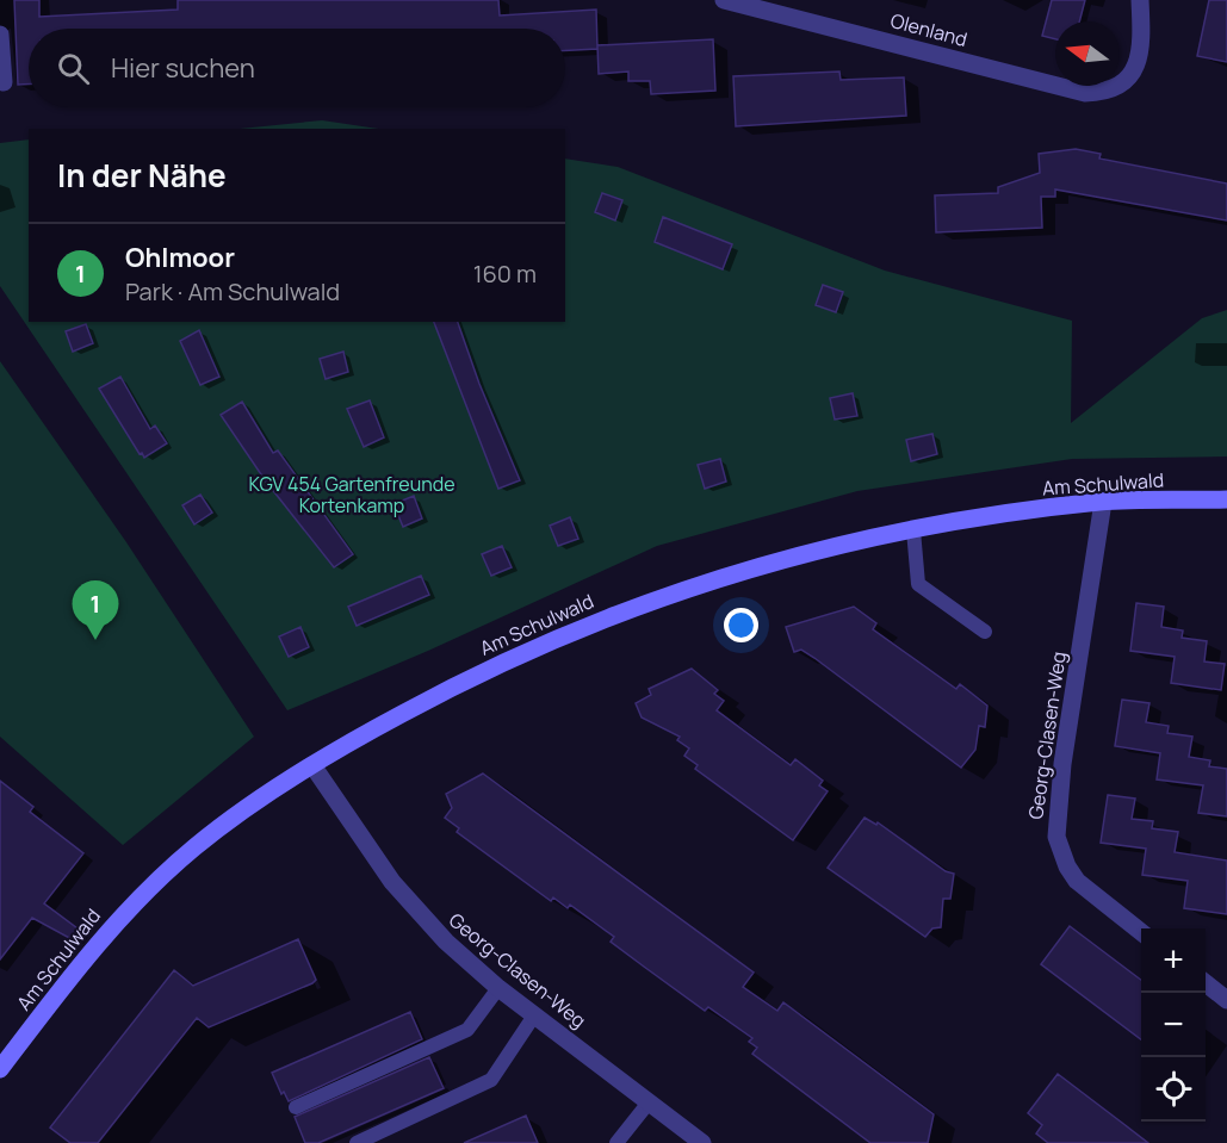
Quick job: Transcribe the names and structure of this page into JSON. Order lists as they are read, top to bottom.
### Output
{
  "streets": {
    "street": ["Olenland", "Am Schulwald", "Georg-Clasen-Weg"]
  },
  "crossings": [
    ["Am Schulwald", "Georg-Clasen-Weg"]
  ],
  "parks": ["KGV 454 Gartenfreunde Kortenkamp"],
  "north": "left",
  "page": {
    "search": "Hier suchen",
    "heading": "In der Nähe",
    "list": [
      {
        "mark": "1",
        "name": "Ohlmoor",
        "note": "Park · Am Schulwald",
        "value": "160 m"
      }
    ],
    "pins": "1",
    "map_buttons": ["+", "−"]
  }
}
